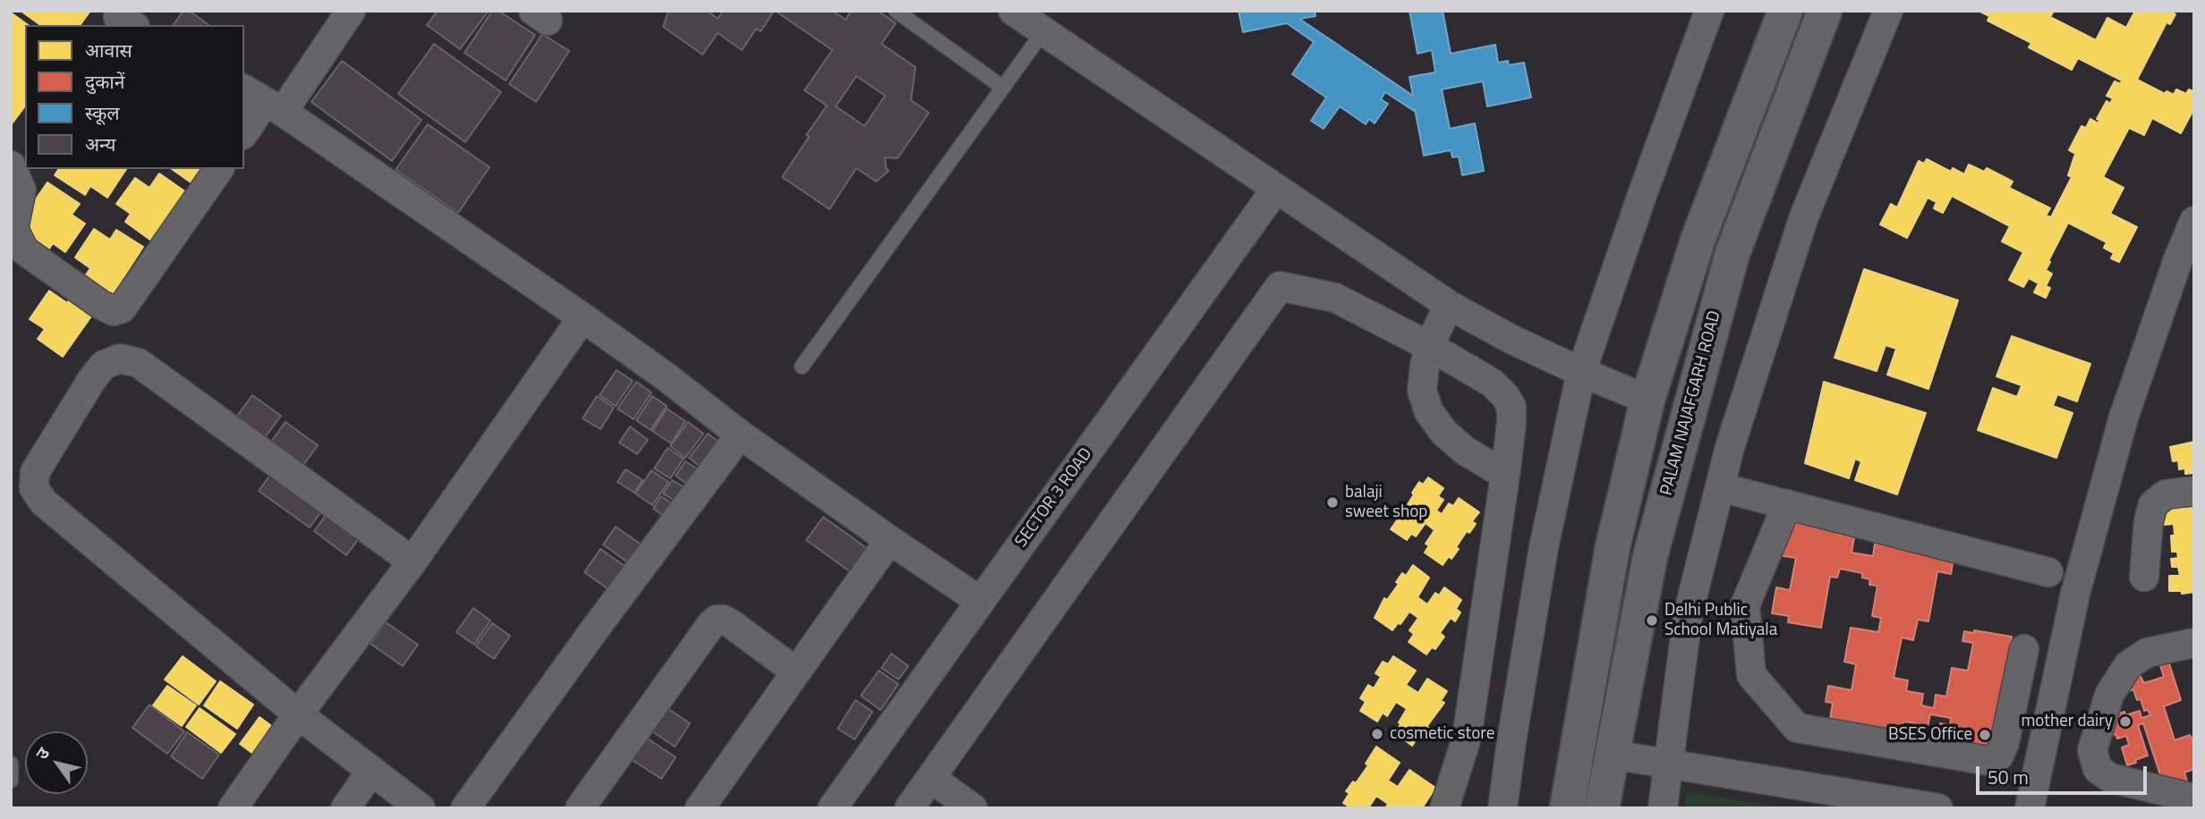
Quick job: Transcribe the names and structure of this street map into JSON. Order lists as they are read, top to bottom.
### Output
{
  "streets": {
    "main road": ["PALAM NAJAFGARH ROAD"],
    "street": ["SECTOR 3 ROAD"]
  },
  "places": [
    "balaji sweet shop",
    "Delhi Public School Matiyala",
    "mother dairy",
    "cosmetic store",
    "BSES Office"
  ],
  "legend": [
    "आवास",
    "दुकानें",
    "स्कूल",
    "अन्य"
  ],
  "scale_bar": "50 m",
  "north": "top left"
}
